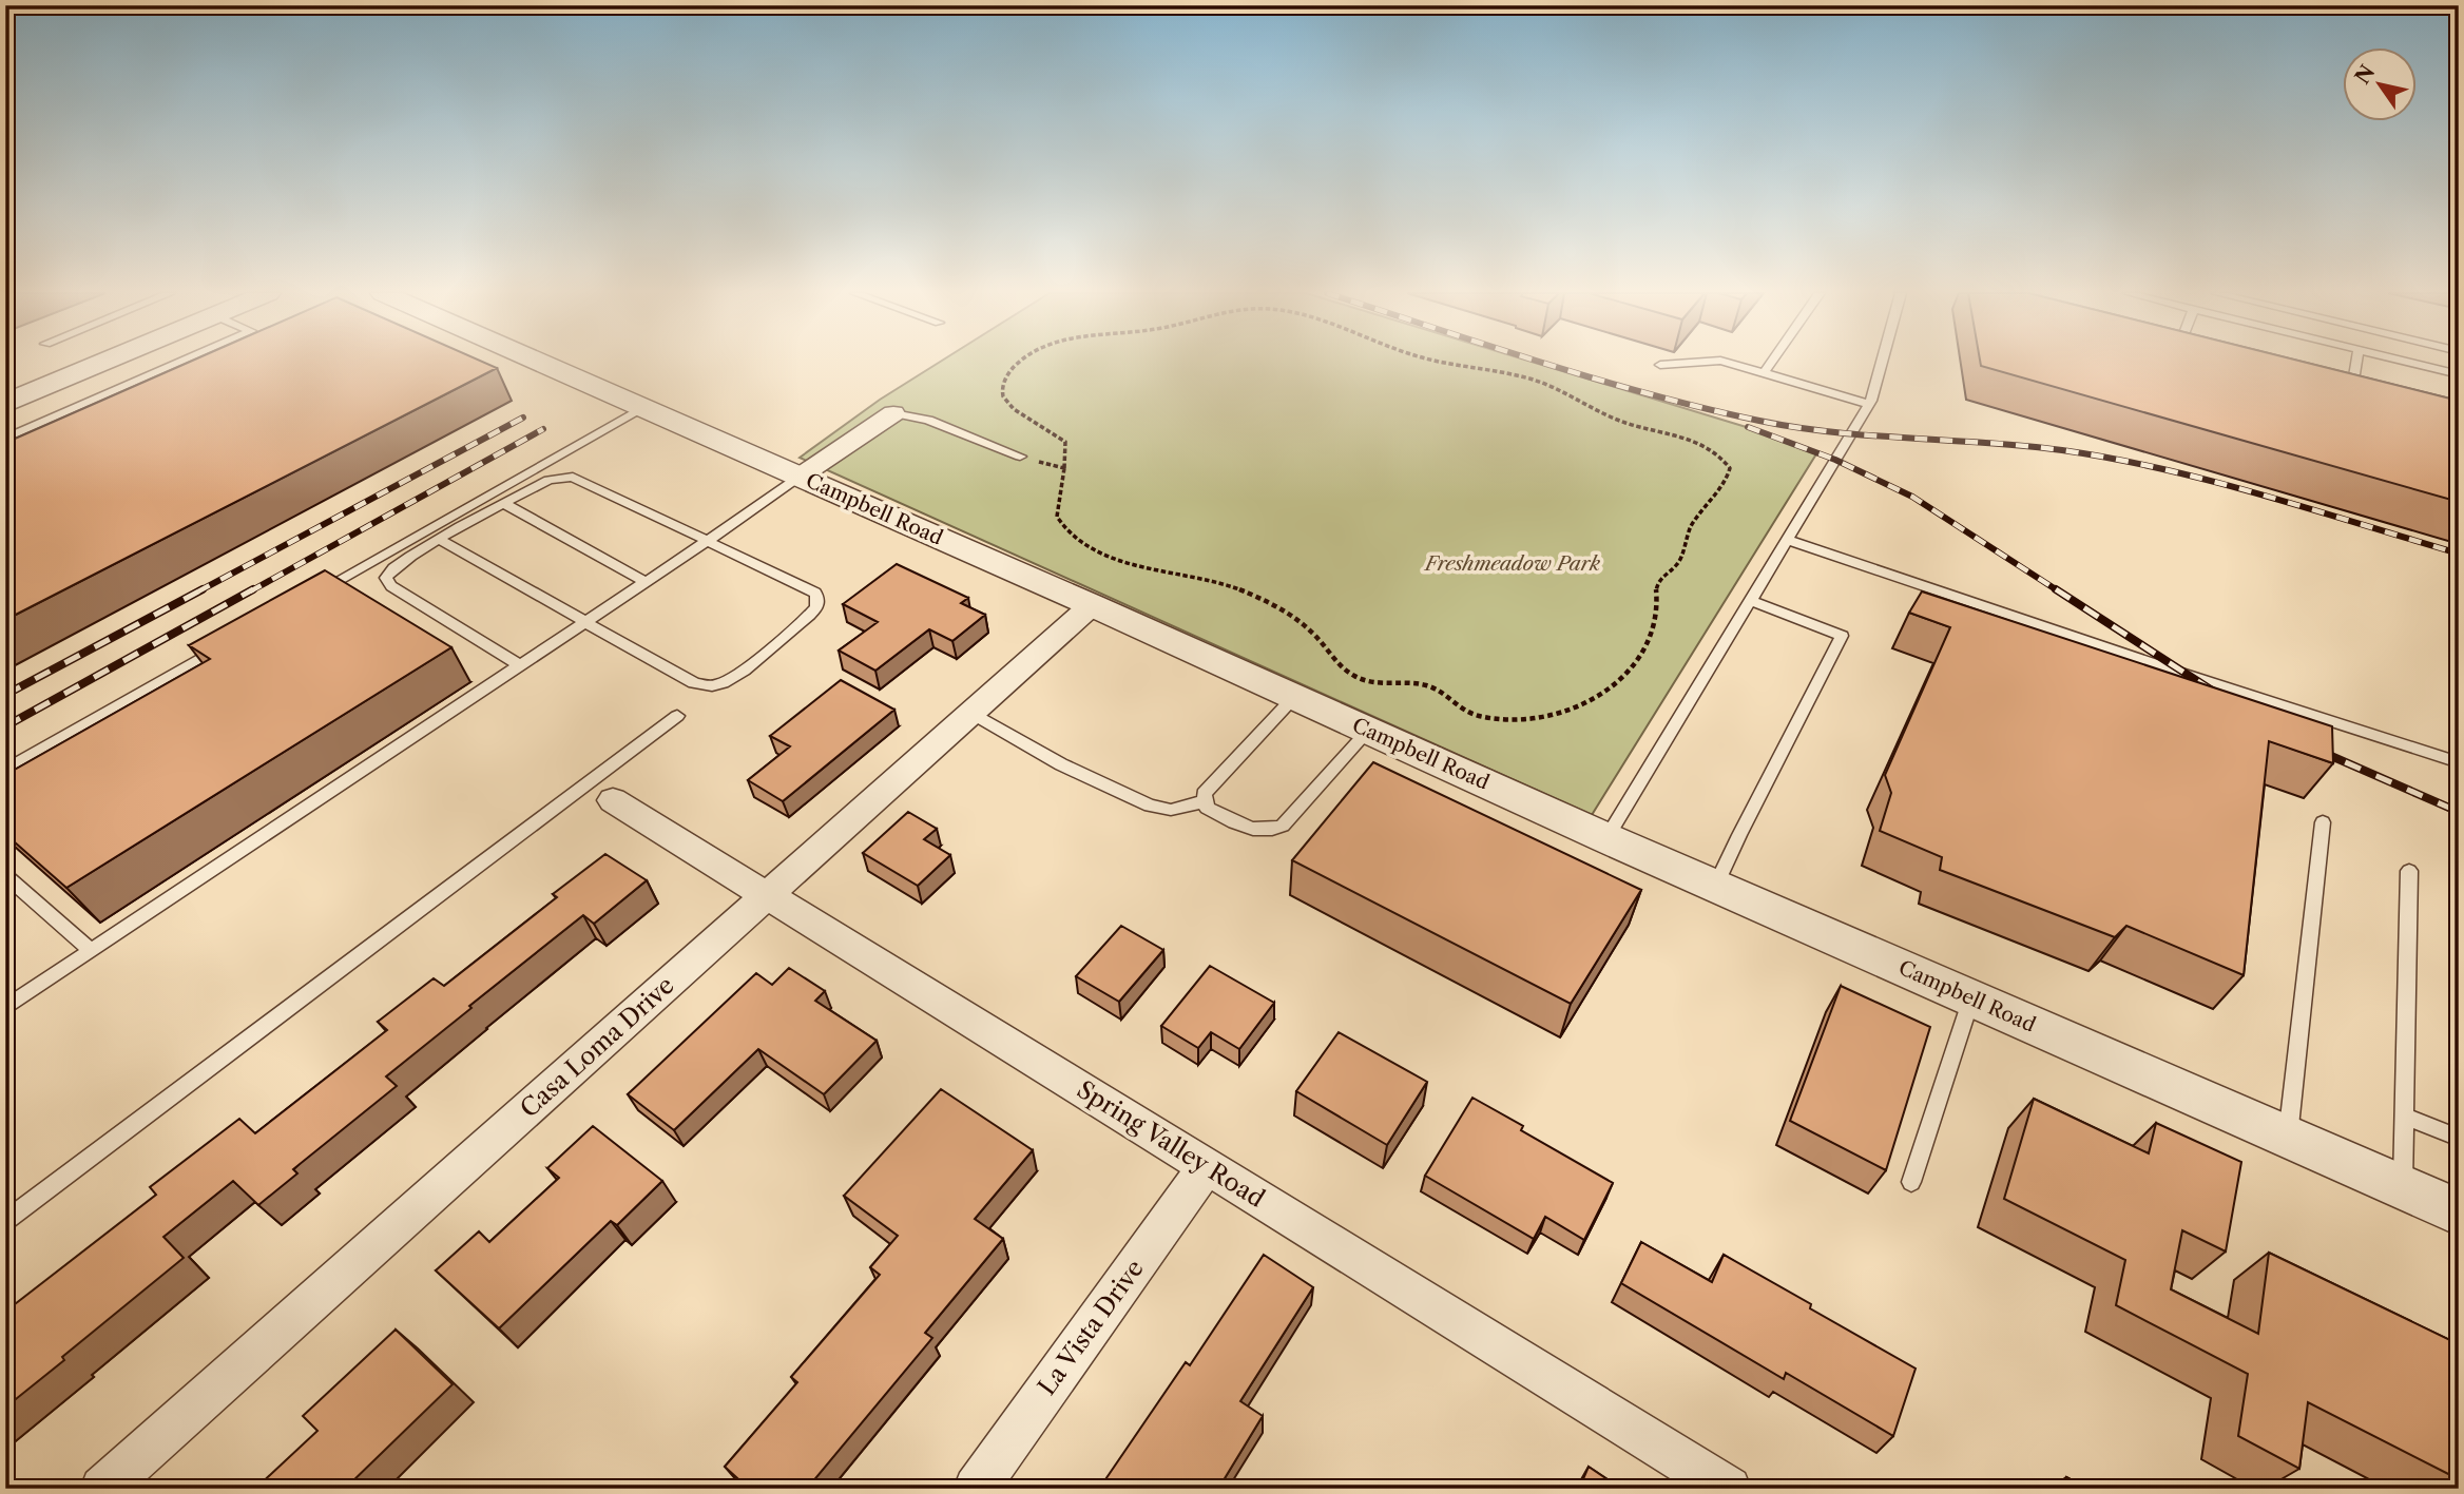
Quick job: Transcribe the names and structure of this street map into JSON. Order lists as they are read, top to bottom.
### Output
{
  "streets": {
    "street": [
      "Campbell Road",
      "Casa Loma Drive",
      "Spring Valley Road",
      "La Vista Drive"
    ]
  },
  "crossings": [
    ["Campbell Road", "Casa Loma Drive"],
    ["Casa Loma Drive", "Spring Valley Road"],
    ["Spring Valley Road", "La Vista Drive"]
  ],
  "parks": ["Freshmeadow Park"],
  "north": "top left"
}
